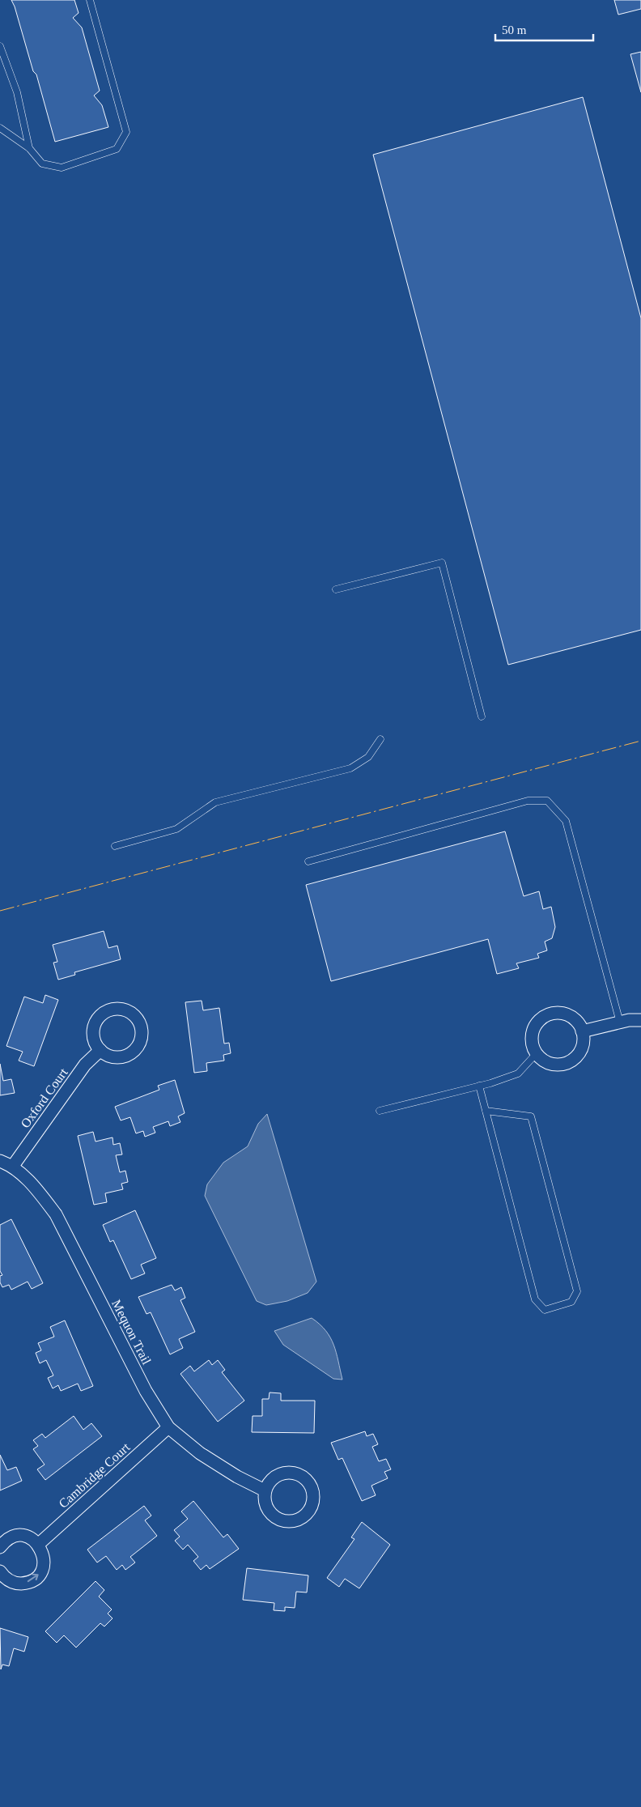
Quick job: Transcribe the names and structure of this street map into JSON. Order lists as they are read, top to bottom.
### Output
{
  "streets": {
    "street": ["Oxford Court", "Mequon Trail", "Cambridge Court"]
  },
  "crossings": [
    ["Oxford Court", "Mequon Trail"],
    ["Mequon Trail", "Cambridge Court"]
  ],
  "scale_bar": "50 m"
}
